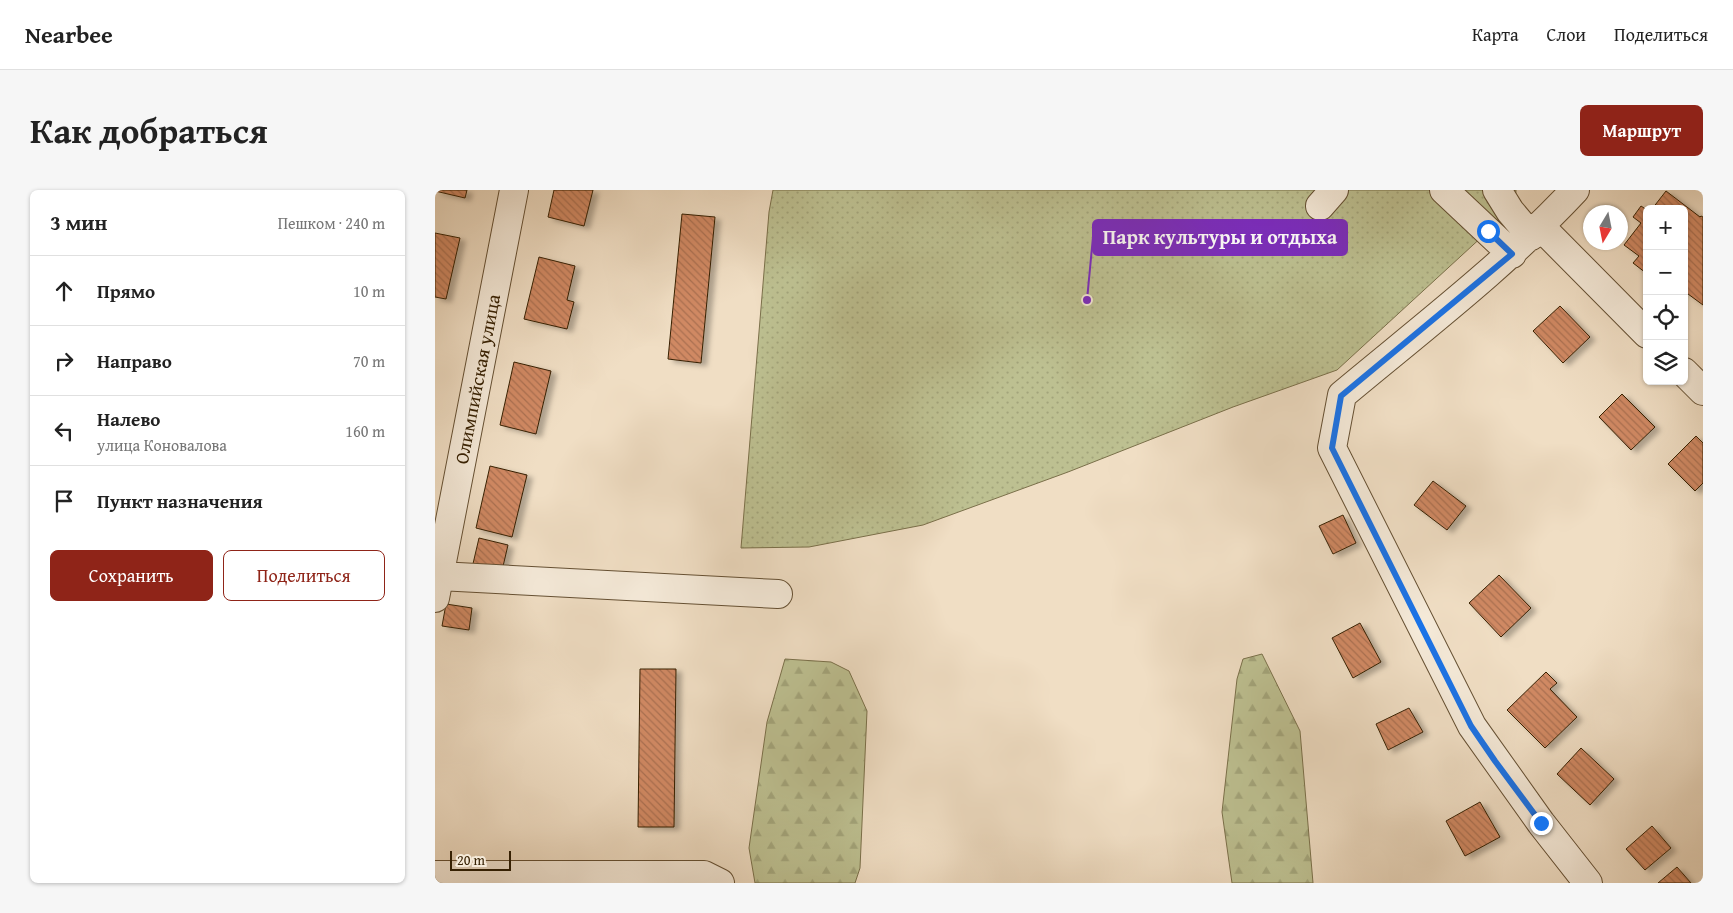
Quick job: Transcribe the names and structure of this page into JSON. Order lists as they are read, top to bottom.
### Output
{
  "streets": {
    "street": ["Олимпийская улица"]
  },
  "places": ["Парк культуры и отдыха"],
  "scale_bar": "20 m",
  "north": "bottom",
  "page": {
    "header": "Nearbee",
    "nav": ["Карта", "Слои", "Поделиться"],
    "title": "Как добраться",
    "buttons": [
      "Маршрут",
      ["Сохранить", "Поделиться"]
    ],
    "heading": ["3 мин", "Пешком · 240 m"],
    "map_buttons": ["+", "−"],
    "list": [
      ["Прямо", "10 m"],
      ["Направо", "70 m"],
      ["Налево", "улица Коновалова", "160 m"],
      "Пункт назначения"
    ],
    "scale": "20 m"
  }
}
